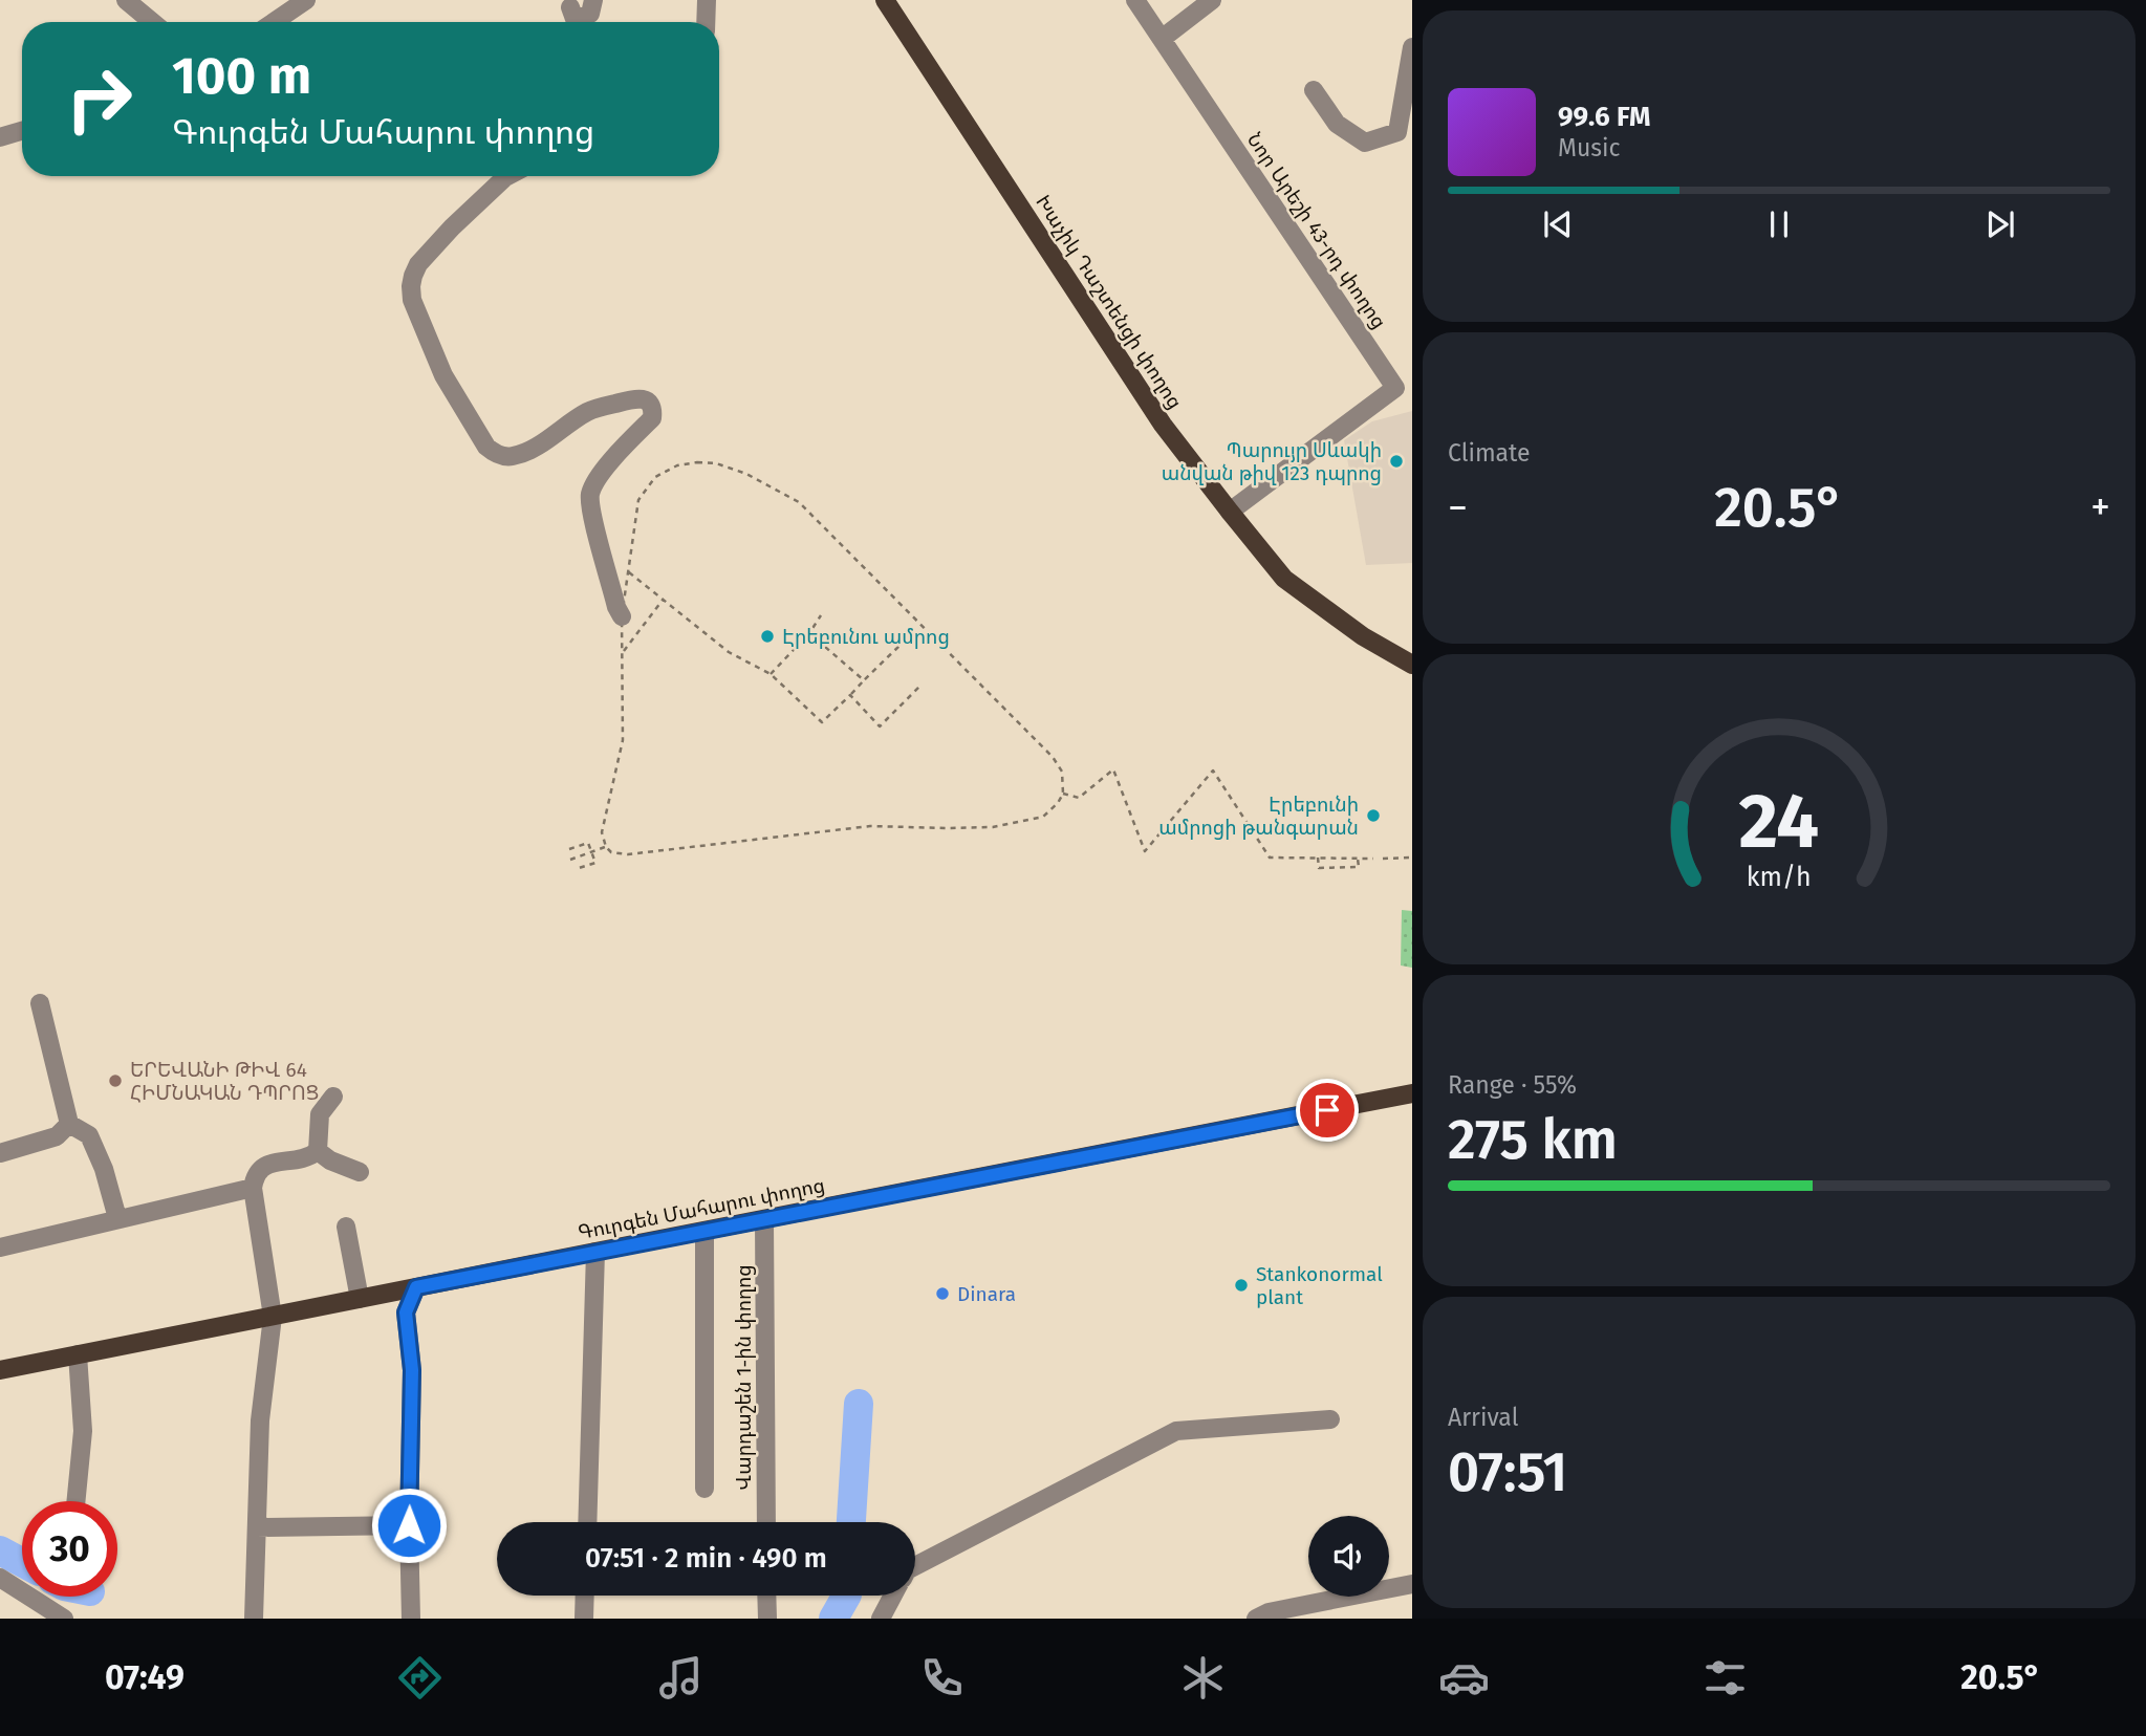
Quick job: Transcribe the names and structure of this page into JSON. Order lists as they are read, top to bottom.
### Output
{
  "streets": {
    "main road": ["Խաչիկ Դաշտենցի փողոց", "Գուրգեն Մահարու փողոց"],
    "street": ["Նոր Արեշի 43-րդ փողոց", "Վարդաշեն 1-ին փողոց"]
  },
  "crossings": [
    ["Նոր Արեշի 43-րդ փողոց", "Խաչիկ Դաշտենցի փողոց"],
    ["Գուրգեն Մահարու փողոց", "Վարդաշեն 1-ին փողոց"]
  ],
  "places": [
    "Պարույր Սևակի անվան թիվ 123 դպրոց",
    "Էրեբունու ամրոց",
    "Էրեբունի ամրոցի թանգարան",
    "ԵՐԵՎԱՆԻ ԹԻՎ 64 ՀԻՄՆԱԿԱՆ ԴՊՐՈՑ",
    "Stankonormal plant",
    "Dinara"
  ],
  "page": {
    "turn": ["100 m", "Գուրգեն Մահարու փողոց"],
    "song": ["99.6 FM", "Music"],
    "tile": [
      "Climate",
      ["Range · 55%", "275 km"],
      ["Arrival", "07:51"]
    ],
    "heat": ["−", "20.5°", "+"],
    "limit": "30",
    "trip": "07:51 · 2 min · 490 m",
    "tabs": ["07:49", "20.5°"],
    "gauge": ["24", "km/h"]
  }
}
